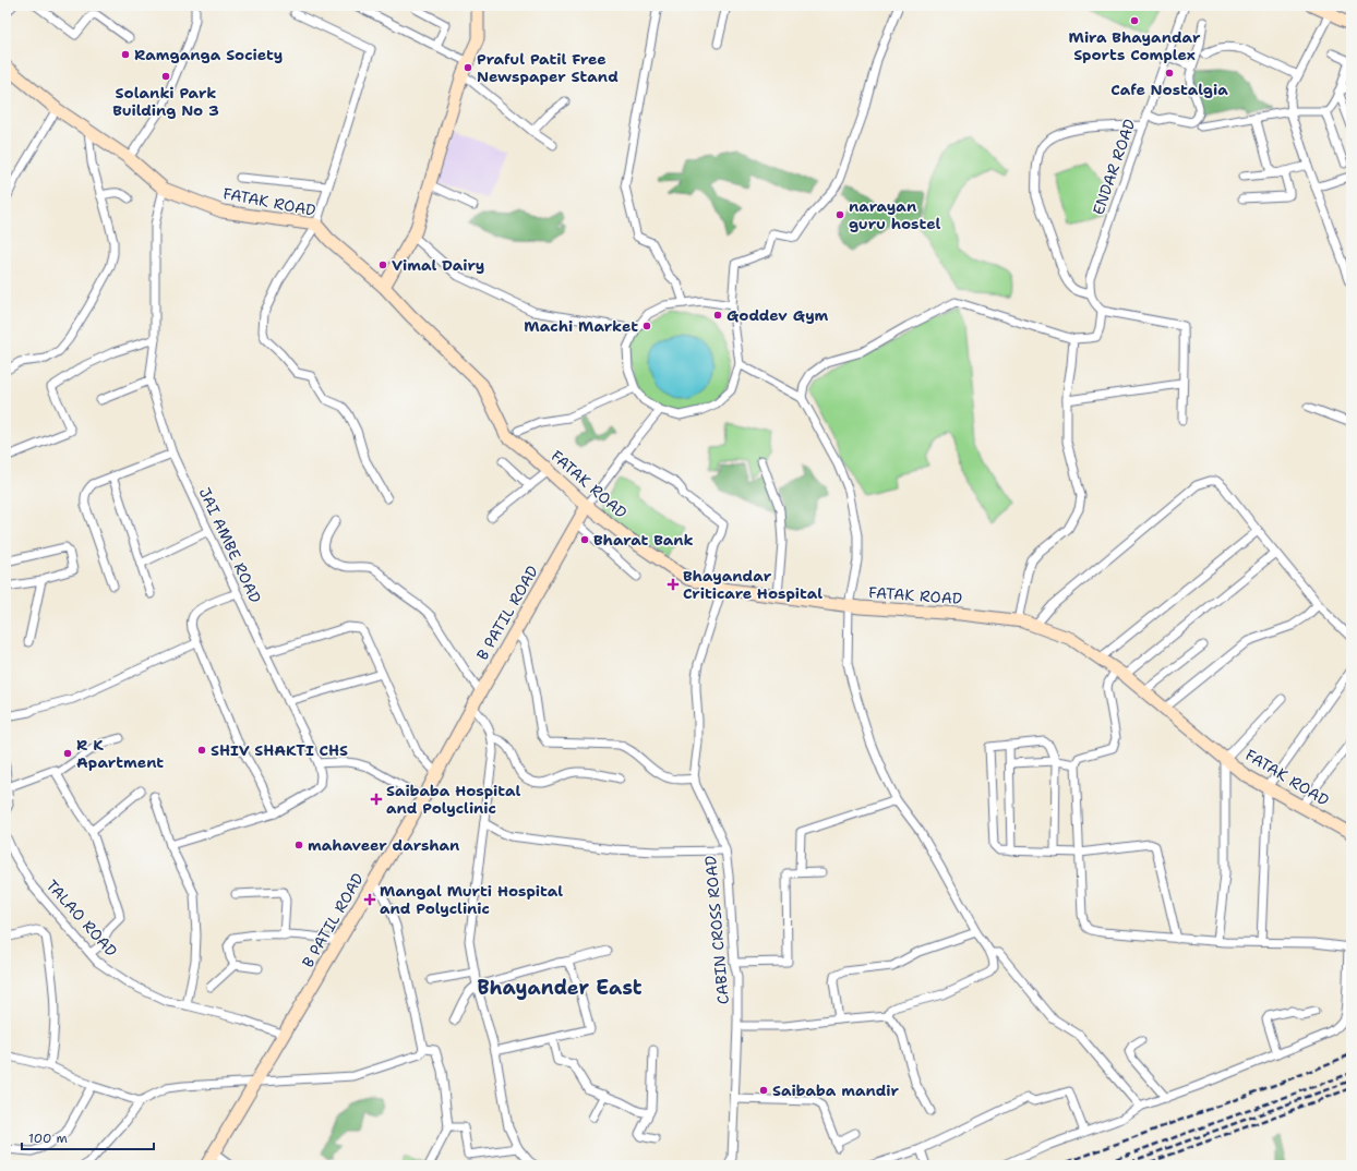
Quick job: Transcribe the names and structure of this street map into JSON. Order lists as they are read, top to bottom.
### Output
{
  "streets": {
    "main road": ["FATAK ROAD", "B PATIL ROAD"],
    "street": [
      "ENDAR ROAD",
      "JAI AMBE ROAD",
      "TALAO ROAD",
      "CABIN CROSS ROAD"
    ]
  },
  "crossings": [
    ["FATAK ROAD", "JAI AMBE ROAD"],
    ["FATAK ROAD", "B PATIL ROAD"],
    ["FATAK ROAD", "CABIN CROSS ROAD"],
    ["B PATIL ROAD", "TALAO ROAD"]
  ],
  "districts": ["Bhayander East"],
  "places": {
    "other": [
      "Mira Bhayandar Sports Complex",
      "Ramganga Society",
      "Praful Patil Free Newspaper Stand",
      "Cafe Nostalgia",
      "Solanki Park Building No 3",
      "narayan guru hostel",
      "Vimal Dairy",
      "Goddev Gym",
      "Machi Market",
      "Bharat Bank",
      "SHIV SHAKTI CHS",
      "R K Apartment",
      "mahaveer darshan",
      "Saibaba mandir"
    ],
    "health": ["Bhayandar Criticare Hospital", "Saibaba Hospital and Polyclinic", "Mangal Murti Hospital and Polyclinic"]
  },
  "scale_bar": "100 m"
}
